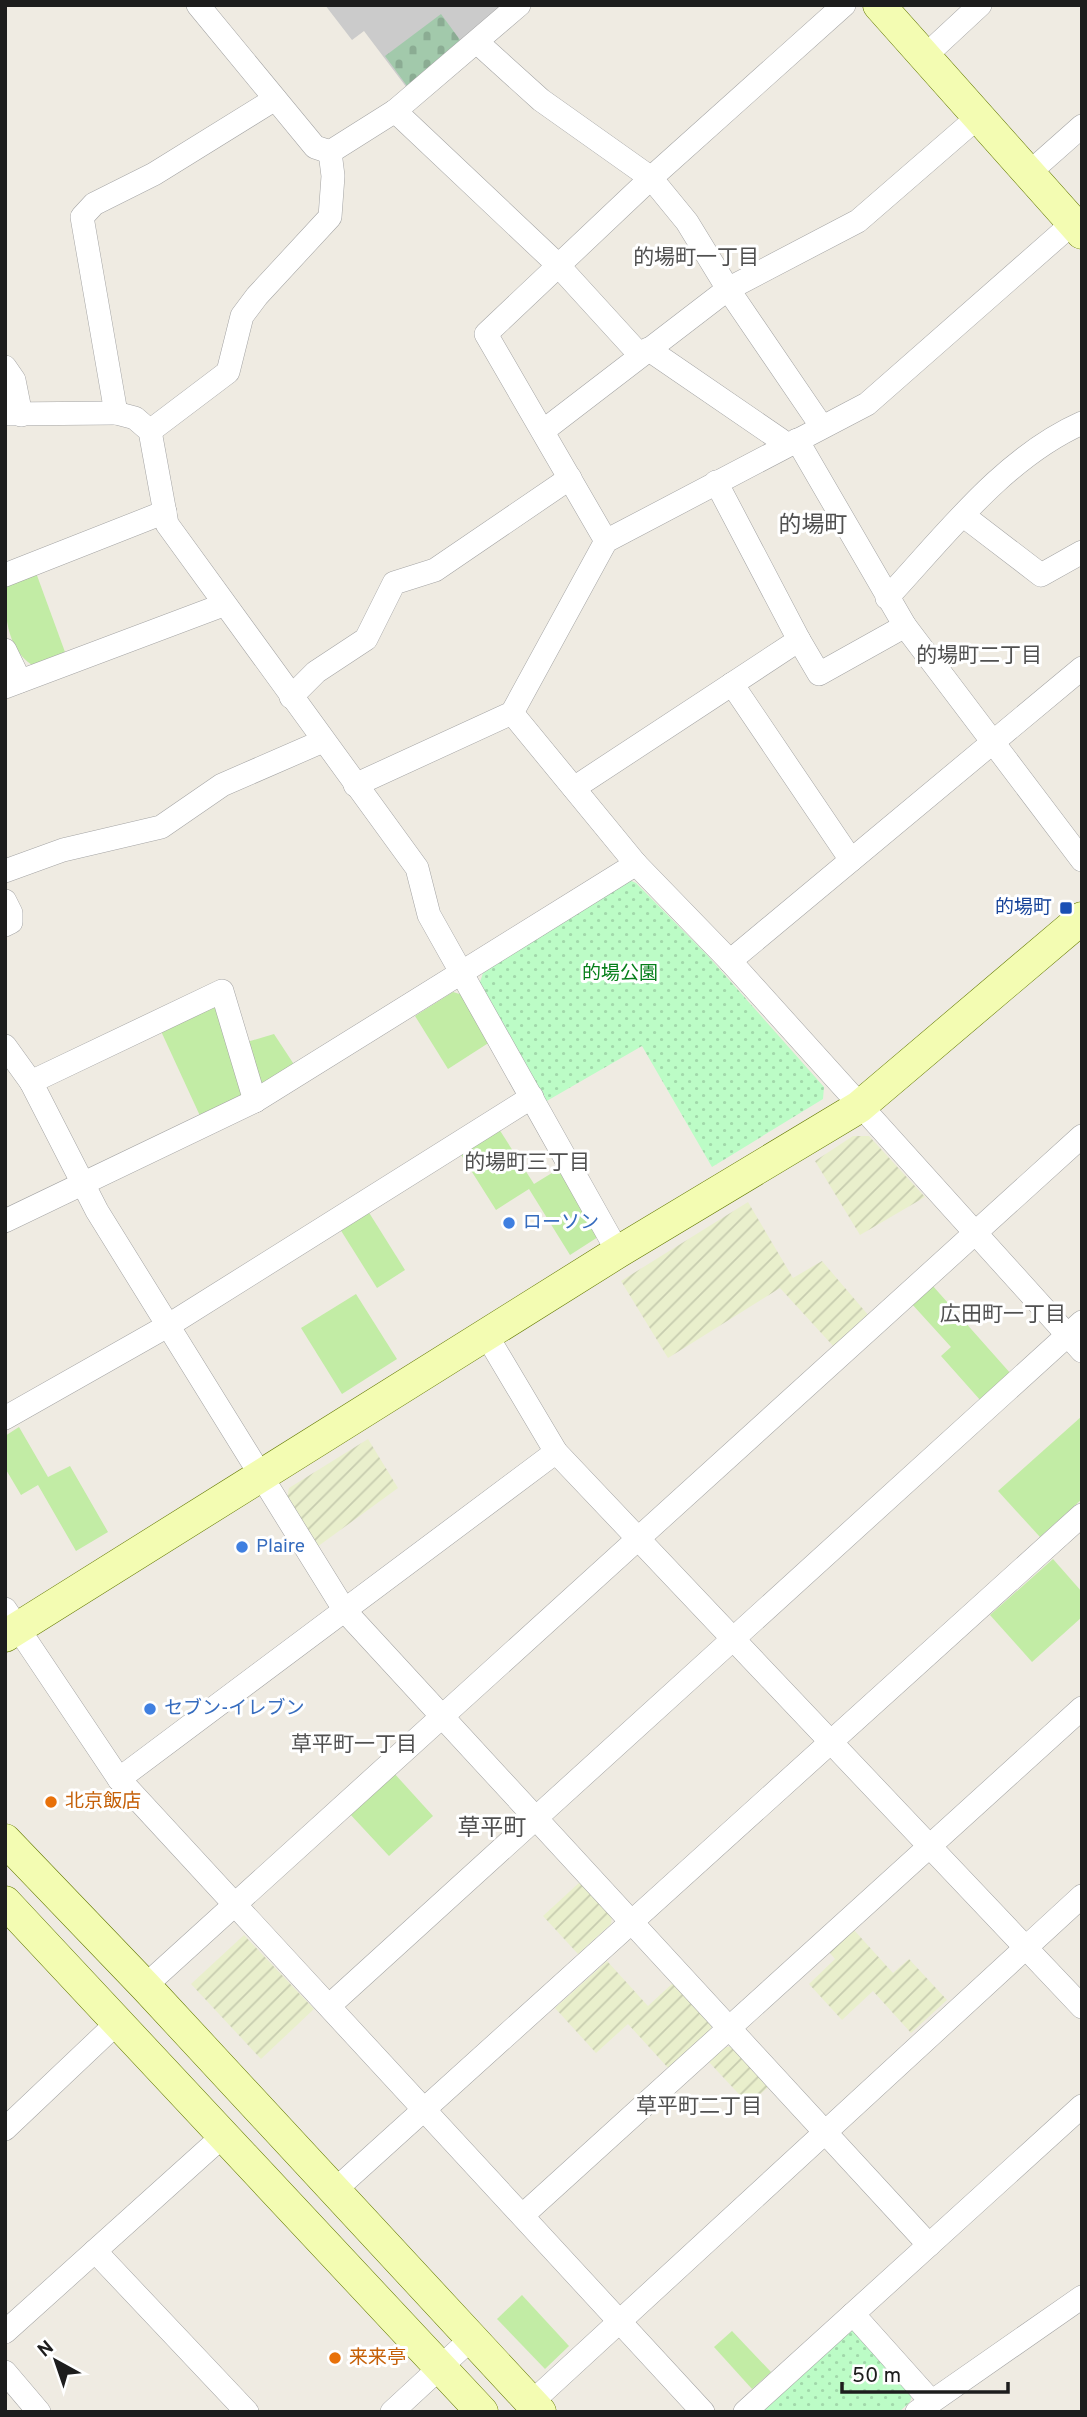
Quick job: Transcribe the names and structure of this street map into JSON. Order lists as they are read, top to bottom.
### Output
{
  "districts": [
    "的場町一丁目",
    "的場町",
    "的場町二丁目",
    "的場町三丁目",
    "広田町一丁目",
    "草平町一丁目",
    "草平町",
    "草平町二丁目"
  ],
  "parks": ["的場公園"],
  "places": {
    "transit": ["的場町"],
    "other": [
      "ローソン",
      "Plaire",
      "セブン-イレブン",
      "北京飯店",
      "来来亭"
    ]
  },
  "scale_bar": "50 m",
  "north": "top left"
}
